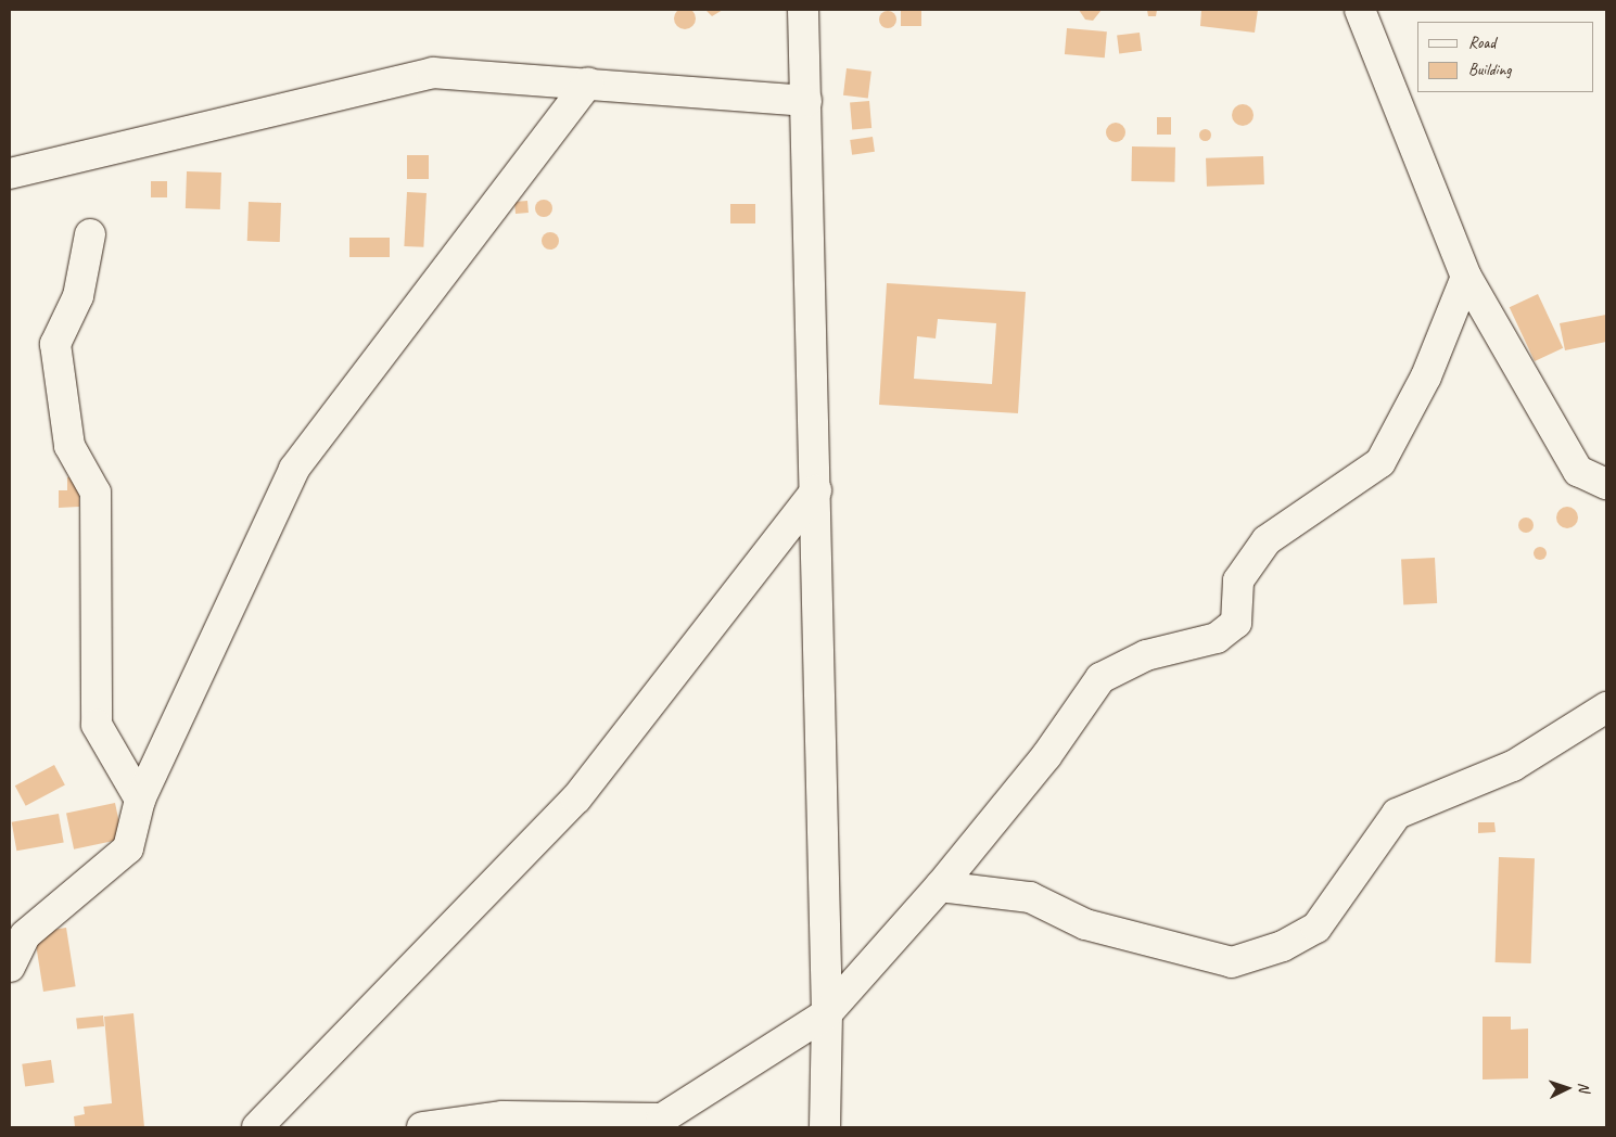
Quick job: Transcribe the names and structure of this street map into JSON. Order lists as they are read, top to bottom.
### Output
{
  "legend": ["Road", "Building"],
  "north": "right"
}
